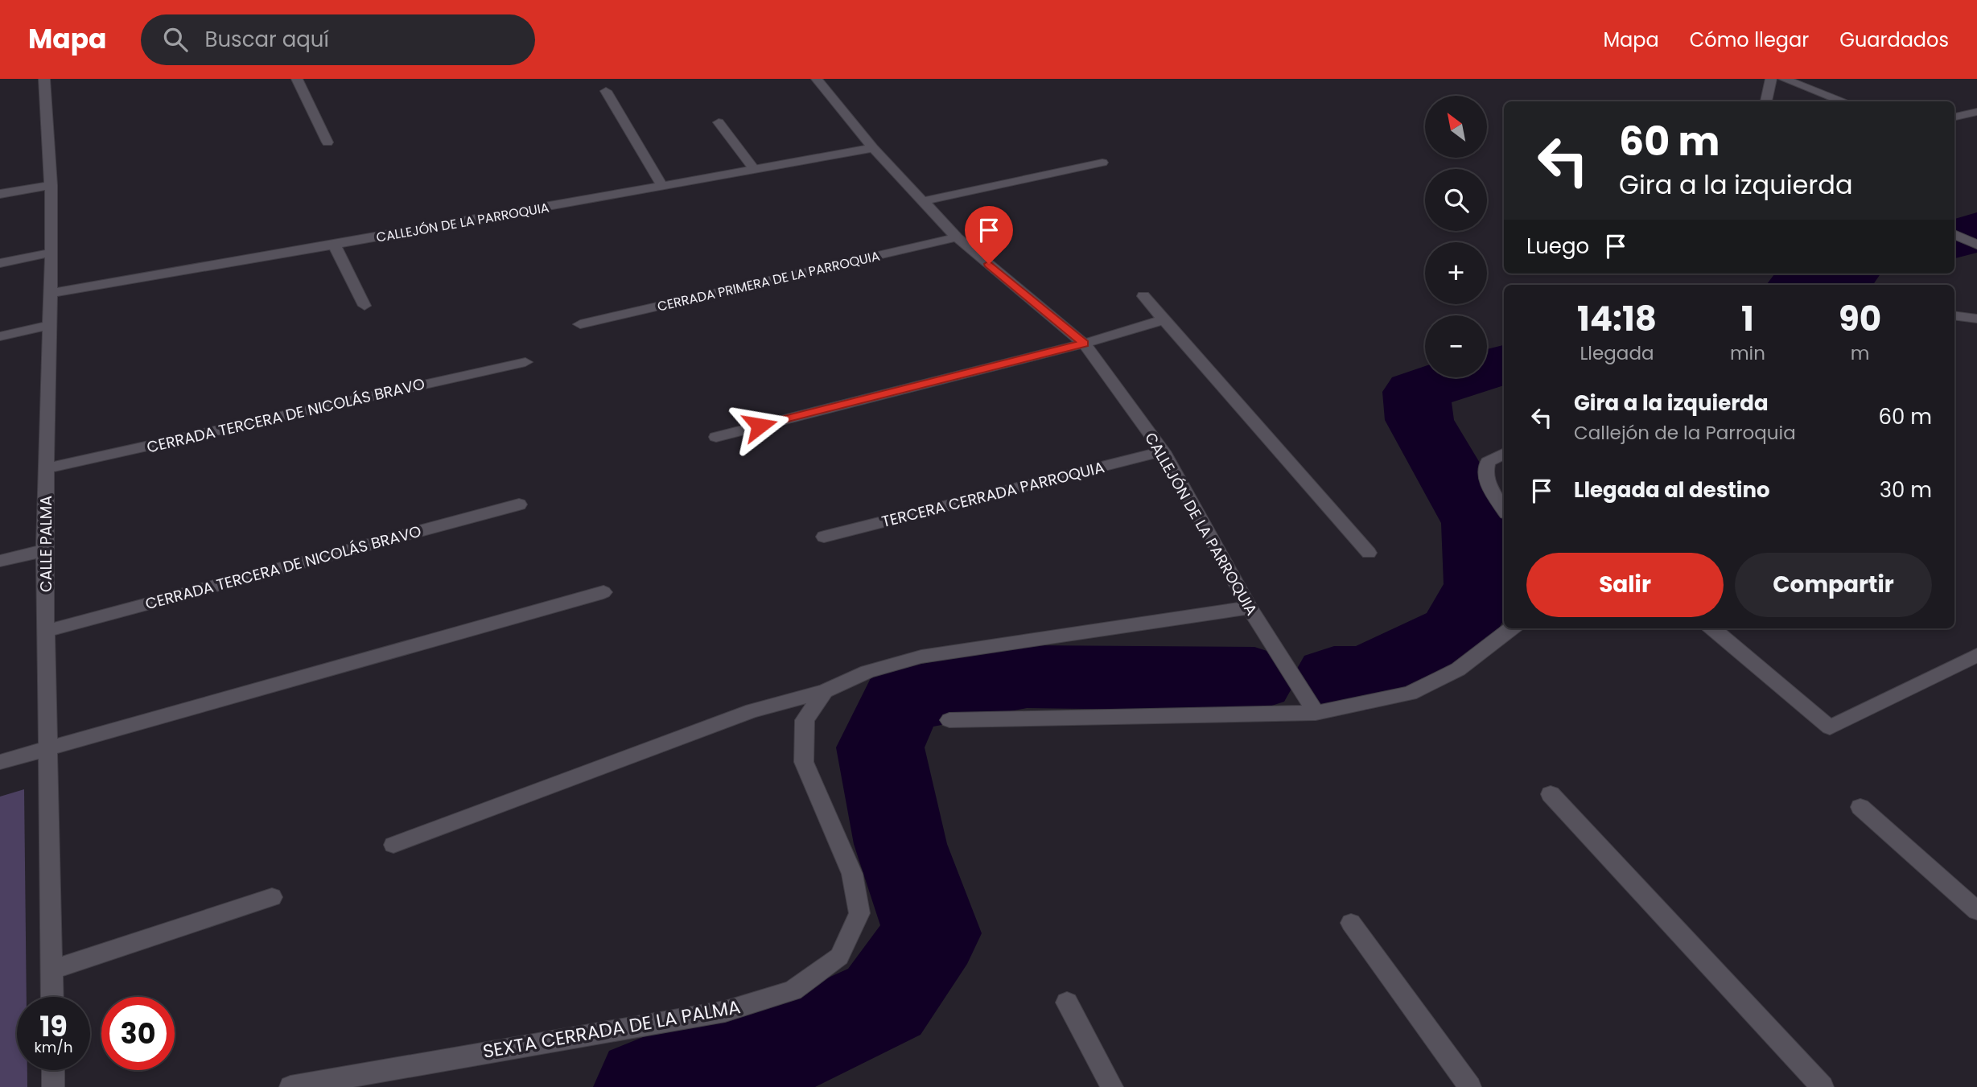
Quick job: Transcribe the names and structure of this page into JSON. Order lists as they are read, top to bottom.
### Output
{
  "streets": {
    "street": [
      "CALLEJÓN DE LA PARROQUIA",
      "CERRADA PRIMERA DE LA PARROQUIA",
      "CERRADA TERCERA DE NICOLÁS BRAVO",
      "TERCERA CERRADA PARROQUIA",
      "CALLE PALMA",
      "SEXTA CERRADA DE LA PALMA"
    ]
  },
  "crossings": [
    ["CALLEJÓN DE LA PARROQUIA", "CERRADA PRIMERA DE LA PARROQUIA"],
    ["CALLEJÓN DE LA PARROQUIA", "TERCERA CERRADA PARROQUIA"],
    ["CALLEJÓN DE LA PARROQUIA", "CALLE PALMA"],
    ["CERRADA TERCERA DE NICOLÁS BRAVO", "CALLE PALMA"]
  ],
  "north": "top left",
  "page": {
    "header": "Mapa",
    "search": "Buscar aquí",
    "nav": ["Mapa", "Cómo llegar", "Guardados"],
    "map_buttons": ["+", "−"],
    "turn": ["60 m", "Gira a la izquierda"],
    "then": "Luego",
    "eta": [
      "14:18",
      "Llegada",
      "1",
      "min",
      "90",
      "m"
    ],
    "list": [
      {
        "name": "Gira a la izquierda",
        "note": "Callejón de la Parroquia",
        "value": "60 m"
      },
      {
        "name": "Llegada al destino",
        "value": "30 m"
      }
    ],
    "buttons": ["Salir", "Compartir"],
    "speed": "19 km/h",
    "limit": "30"
  }
}
